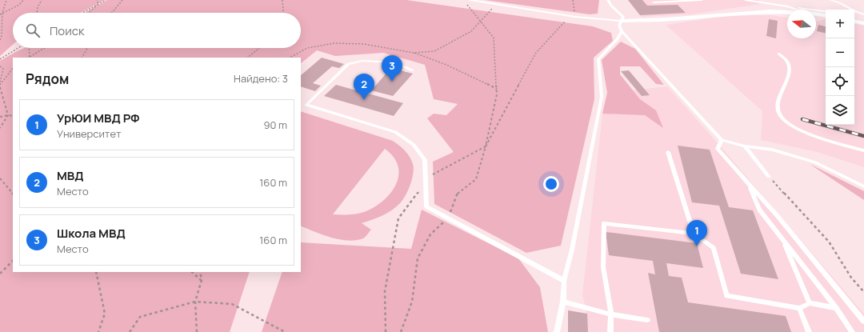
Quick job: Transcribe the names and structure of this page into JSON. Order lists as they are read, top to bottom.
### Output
{
  "north": "left",
  "page": {
    "map_buttons": ["+", "−"],
    "search": "Поиск",
    "pins": ["3", "2", "1"],
    "heading": ["Рядом", "Найдено: 3"],
    "list": [
      {
        "mark": "1",
        "name": "УрЮИ МВД РФ",
        "note": "Университет",
        "value": "90 m"
      },
      {
        "mark": "2",
        "name": "МВД",
        "note": "Место",
        "value": "160 m"
      },
      {
        "mark": "3",
        "name": "Школа МВД",
        "note": "Место",
        "value": "160 m"
      }
    ]
  }
}
